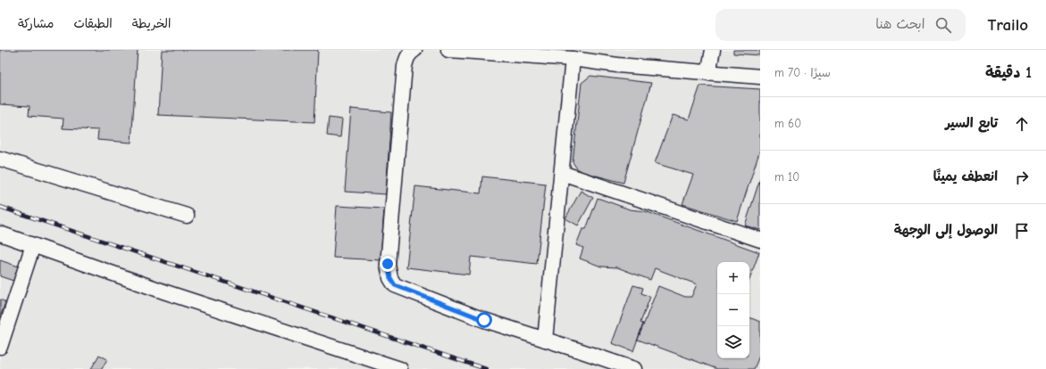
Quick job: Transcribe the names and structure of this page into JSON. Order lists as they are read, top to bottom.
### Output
{
  "page": {
    "header": "Trailo",
    "search": "ابحث هنا",
    "nav": ["الخريطة", "الطبقات", "مشاركة"],
    "heading": ["1 دقيقة", "سيرًا · 70 m"],
    "list": [
      ["تابع السير", "60 m"],
      ["انعطف يمينًا", "10 m"],
      "الوصول إلى الوجهة"
    ],
    "map_buttons": ["+", "−"]
  }
}
